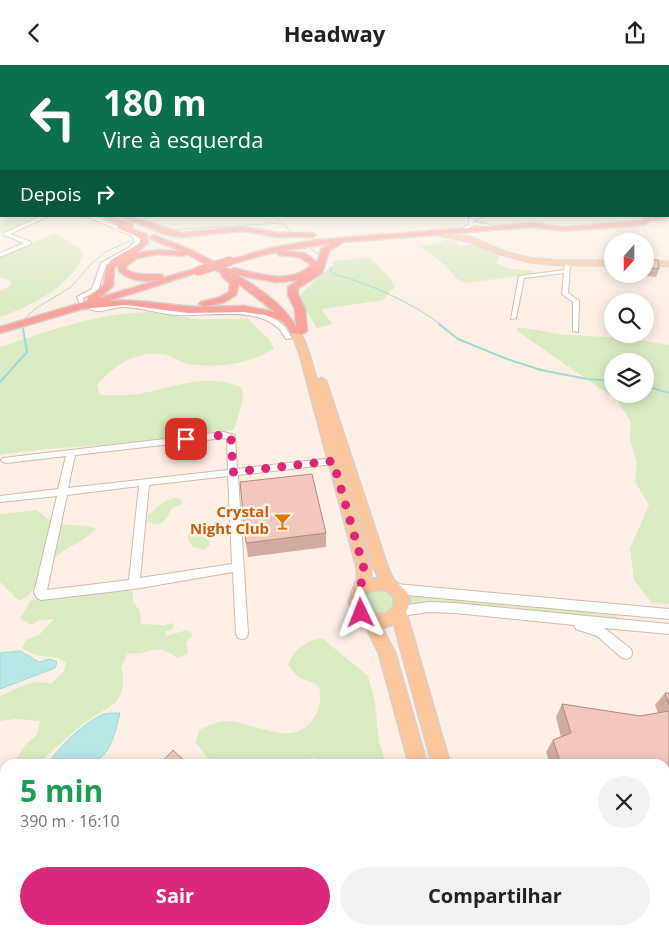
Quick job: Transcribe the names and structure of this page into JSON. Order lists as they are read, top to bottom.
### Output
{
  "places": {
    "bar": ["Crystal Night Club"]
  },
  "north": "bottom",
  "page": {
    "header": "Headway",
    "turn": ["180 m", "Vire à esquerda"],
    "then": "Depois",
    "heading": ["5 min", "390 m · 16:10"],
    "buttons": ["Sair", "Compartilhar"]
  }
}
